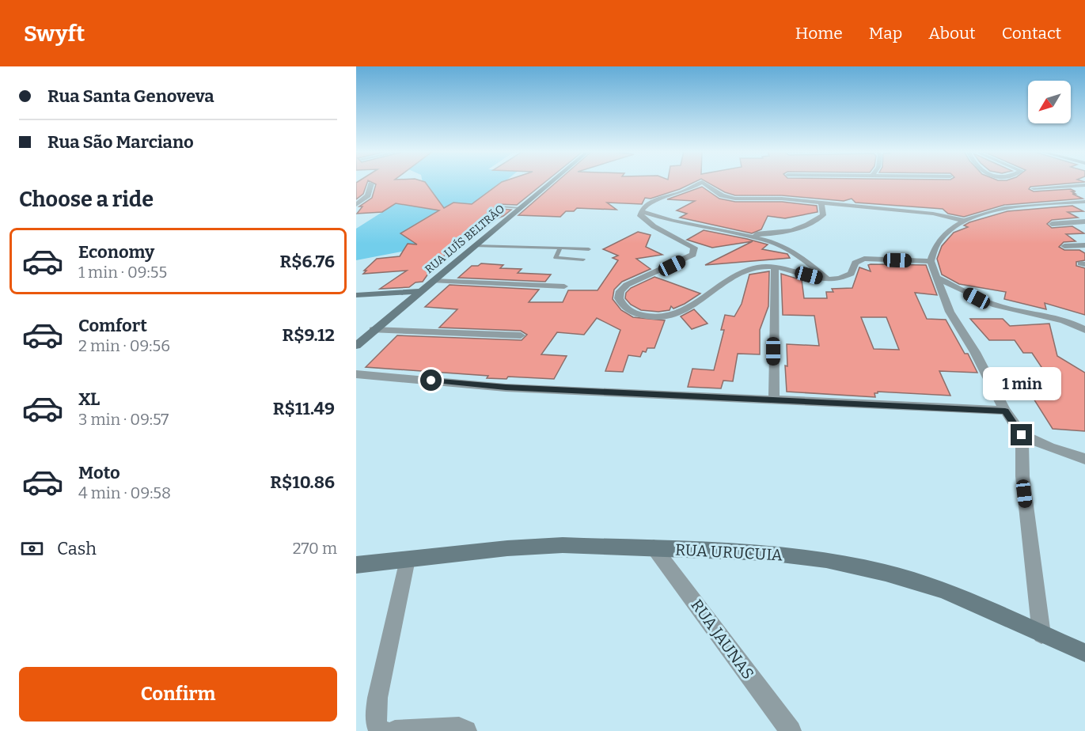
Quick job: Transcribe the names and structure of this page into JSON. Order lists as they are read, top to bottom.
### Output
{
  "streets": {
    "main road": ["RUA LUÍS BELTRÃO", "RUA URUCUIA"],
    "street": ["RUA JAUNAS"]
  },
  "crossings": [
    ["RUA URUCUIA", "RUA JAUNAS"]
  ],
  "north": "bottom left",
  "page": {
    "header": "Swyft",
    "nav": [
      "Home",
      "Map",
      "About",
      "Contact"
    ],
    "banner": ["Rua Santa Genoveva", "Rua São Marciano"],
    "heading": "Choose a ride",
    "list": [
      {
        "name": "Economy",
        "note": "1 min · 09:55",
        "value": "R$6.76"
      },
      {
        "name": "Comfort",
        "note": "2 min · 09:56",
        "value": "R$9.12"
      },
      {
        "name": "XL",
        "note": "3 min · 09:57",
        "value": "R$11.49"
      },
      {
        "name": "Moto",
        "note": "4 min · 09:58",
        "value": "R$10.86"
      }
    ],
    "bubble": "1 min",
    "pay": ["Cash", "270 m"],
    "buttons": "Confirm"
  }
}
